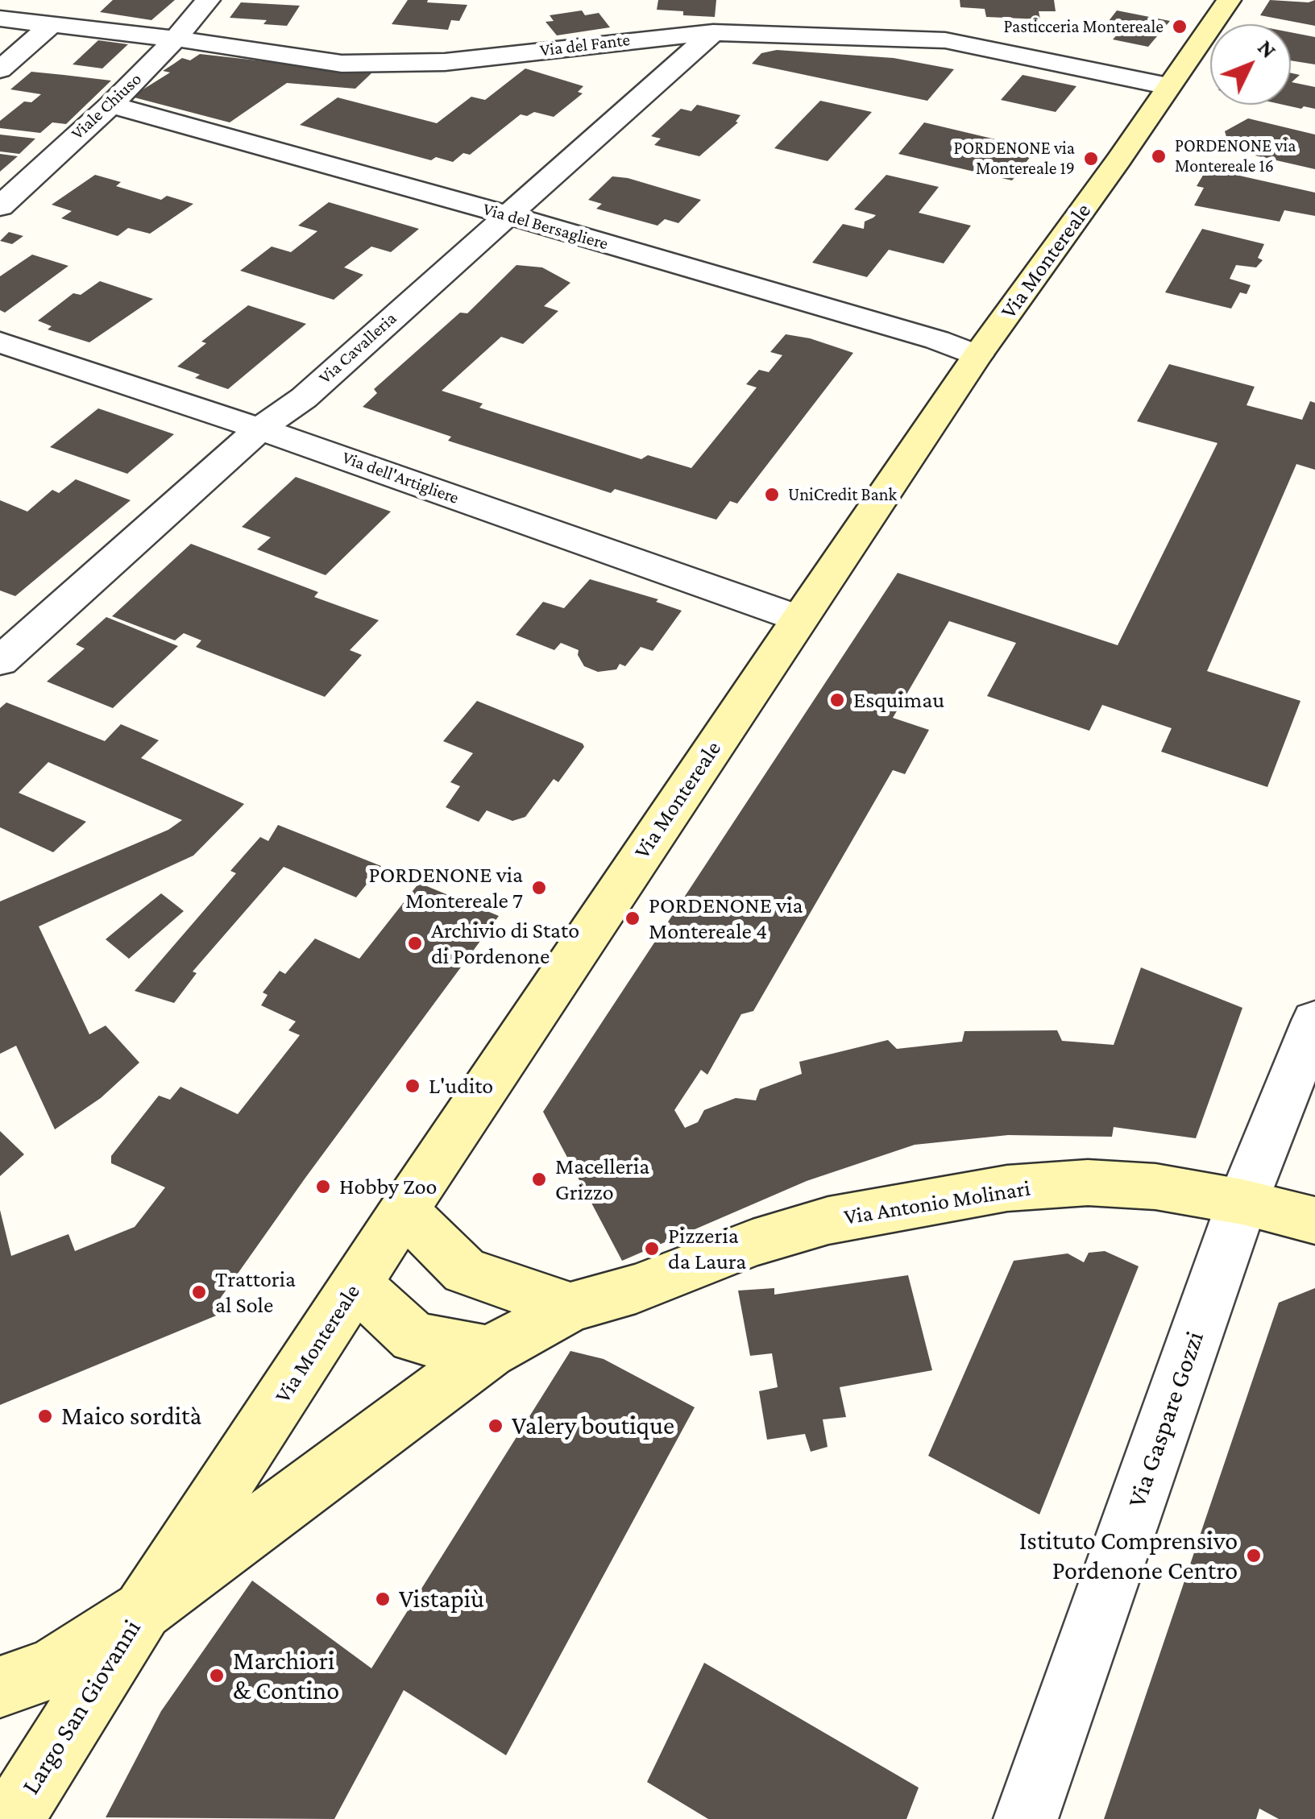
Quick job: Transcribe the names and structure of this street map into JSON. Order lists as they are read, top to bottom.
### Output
{
  "streets": {
    "main road": ["Via Montereale", "Via Antonio Molinari", "Largo San Giovanni"],
    "street": [
      "Via del Fante",
      "Viale Chiuso",
      "Via del Bersagliere",
      "Via Cavalleria",
      "Via dell'Artigliere",
      "Via Gaspare Gozzi"
    ]
  },
  "crossings": [
    ["Via del Fante", "Viale Chiuso"],
    ["Via del Fante", "Via Montereale"],
    ["Via del Fante", "Via Cavalleria"],
    ["Viale Chiuso", "Via del Bersagliere"],
    ["Via del Bersagliere", "Via Montereale"],
    ["Via del Bersagliere", "Via Cavalleria"],
    ["Via Montereale", "Via dell'Artigliere"],
    ["Via Montereale", "Via Antonio Molinari"],
    ["Via Montereale", "Largo San Giovanni"],
    ["Via Cavalleria", "Via dell'Artigliere"],
    ["Via Antonio Molinari", "Via Gaspare Gozzi"],
    ["Via Antonio Molinari", "Largo San Giovanni"]
  ],
  "places": [
    "Pasticceria Montereale",
    "PORDENONE via Montereale 16",
    "PORDENONE via Montereale 19",
    "UniCredit Bank",
    "Esquimau",
    "PORDENONE via Montereale 7",
    "PORDENONE via Montereale 4",
    "Archivio di Stato di Pordenone",
    "L'udito",
    "Macelleria Grizzo",
    "Hobby Zoo",
    "Pizzeria da Laura",
    "Trattoria al Sole",
    "Maico sordità",
    "Valery boutique",
    "Istituto Comprensivo Pordenone Centro",
    "Vistapiù",
    "Marchiori & Contino"
  ],
  "north": "top right"
}
